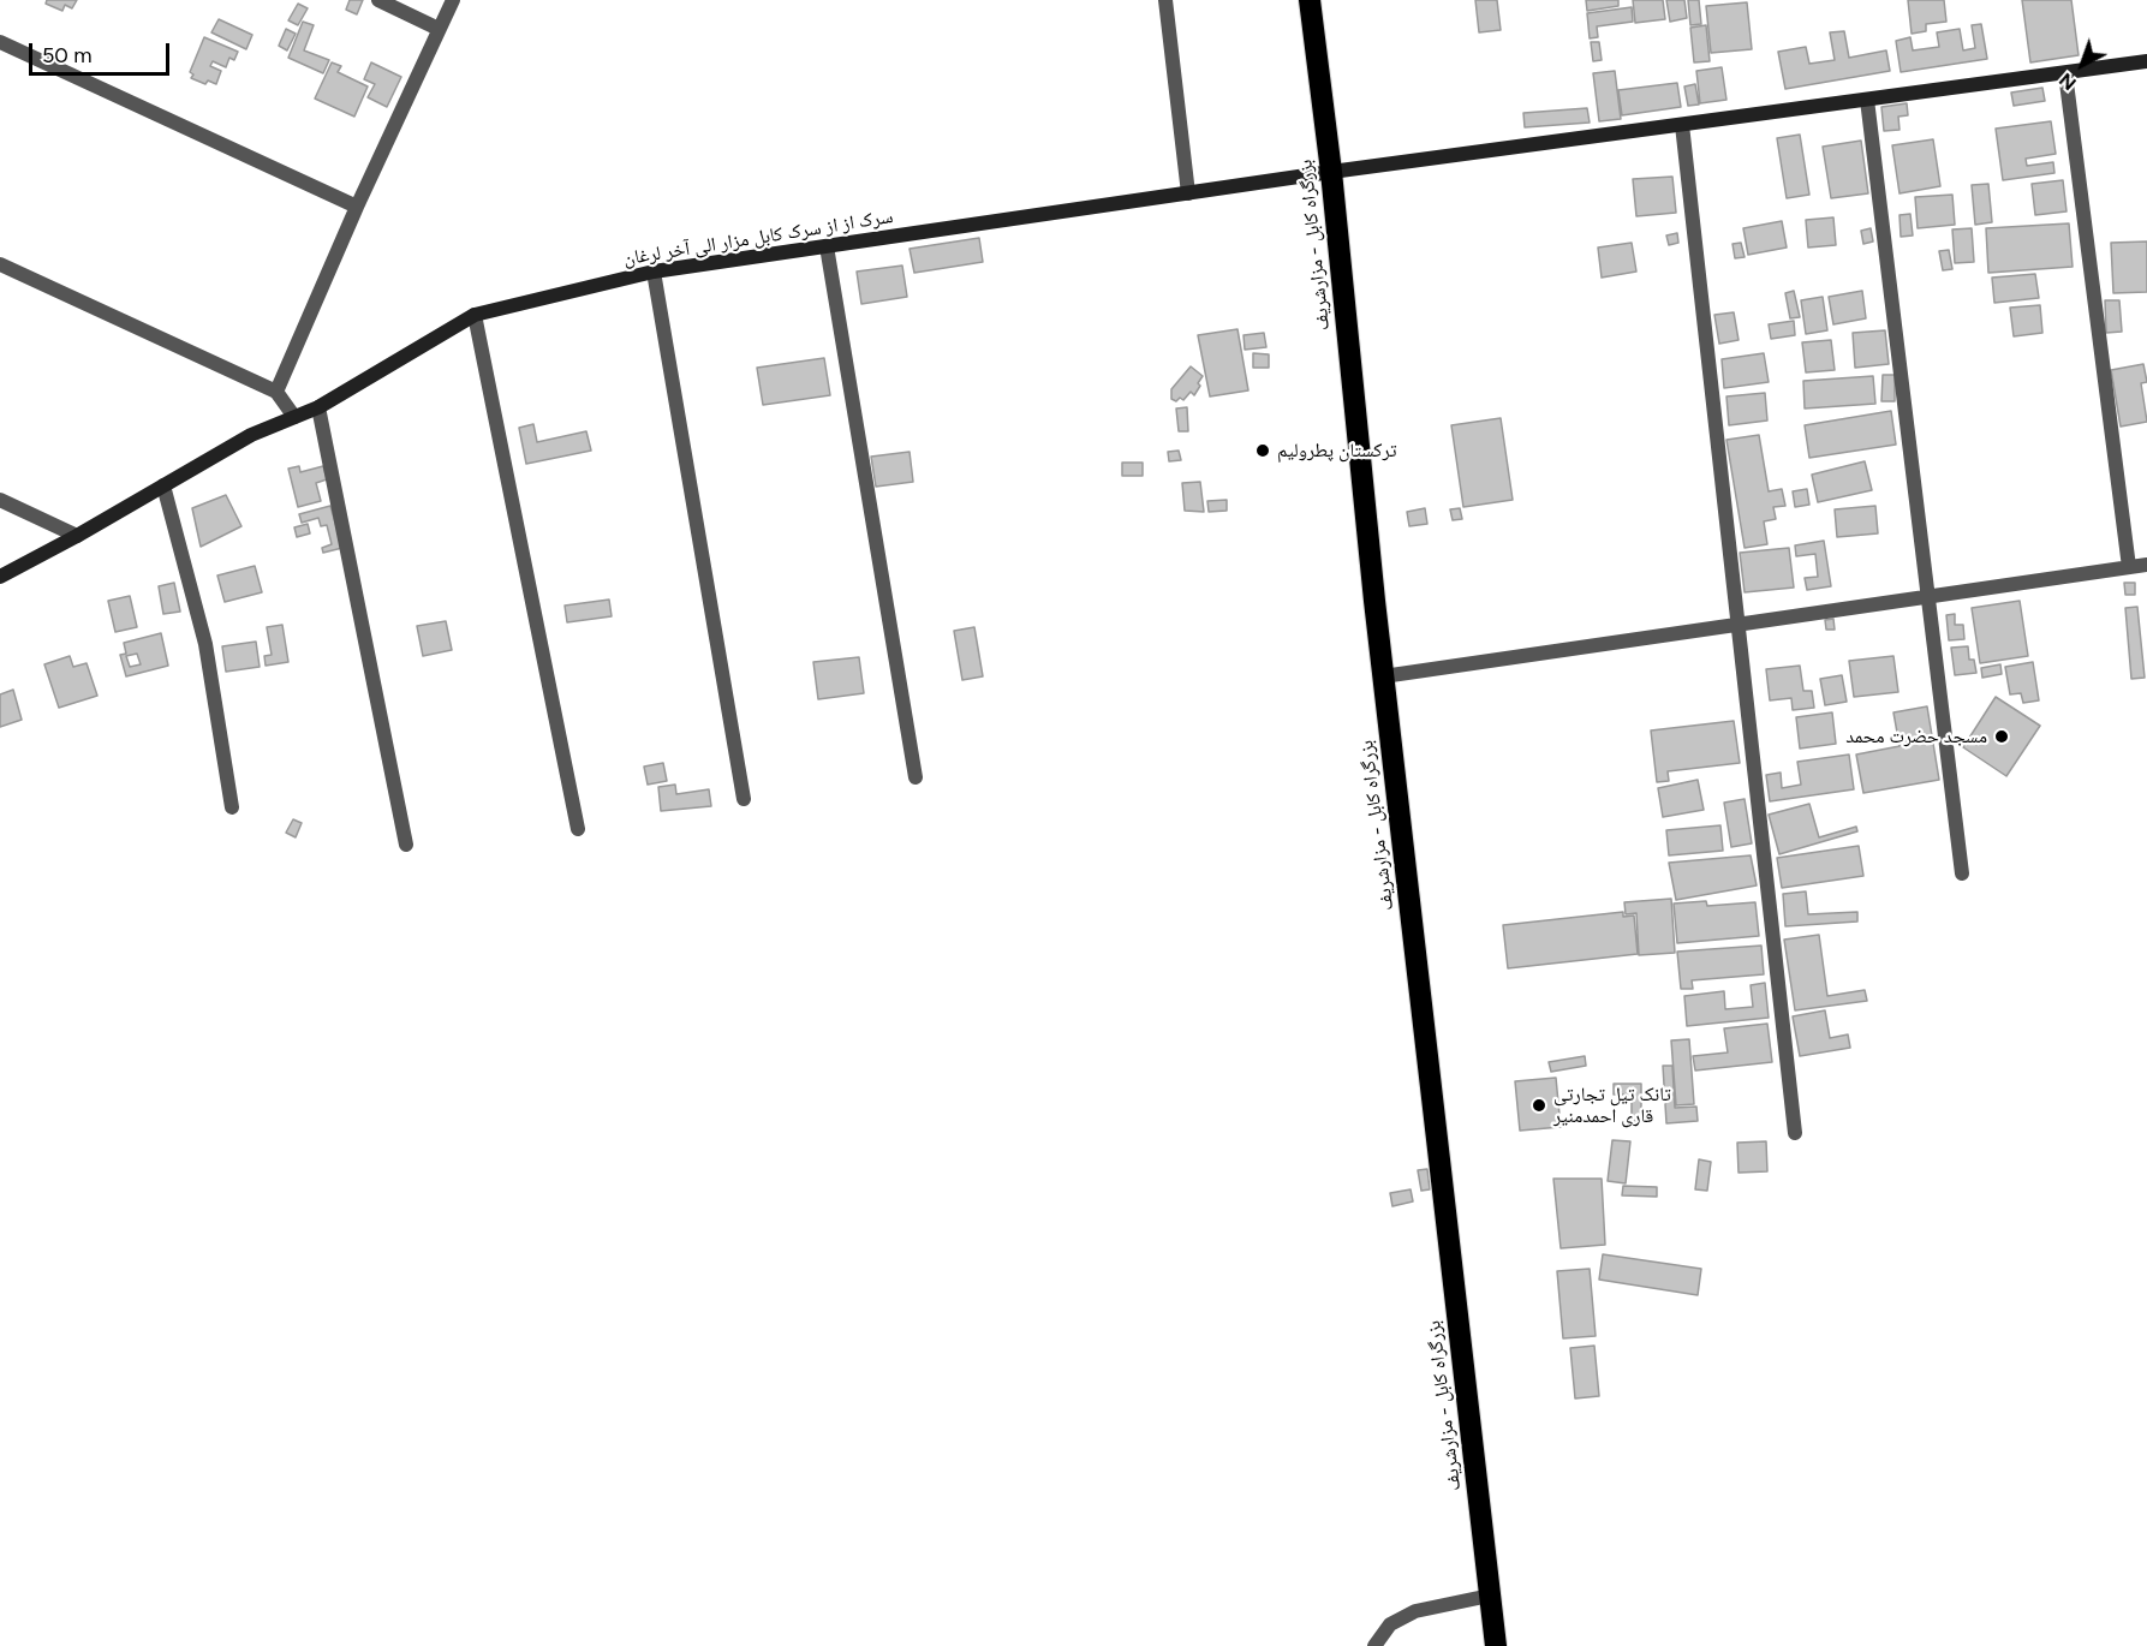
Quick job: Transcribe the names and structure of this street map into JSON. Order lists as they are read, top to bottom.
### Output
{
  "streets": {
    "highway": ["بزرگراه کابل - مزارشریف"],
    "street": ["سرک از از سرک کابل مزار الی آخر لرغان"]
  },
  "crossings": [
    ["سرک از از سرک کابل مزار الی آخر لرغان", "بزرگراه کابل - مزارشریف"]
  ],
  "places": ["ترکستان پطرولیم", "مسجد حضرت محمد", "تانک تیل تجارتی قاری احمدمنیر"],
  "scale_bar": "50 m",
  "north": "bottom left"
}
